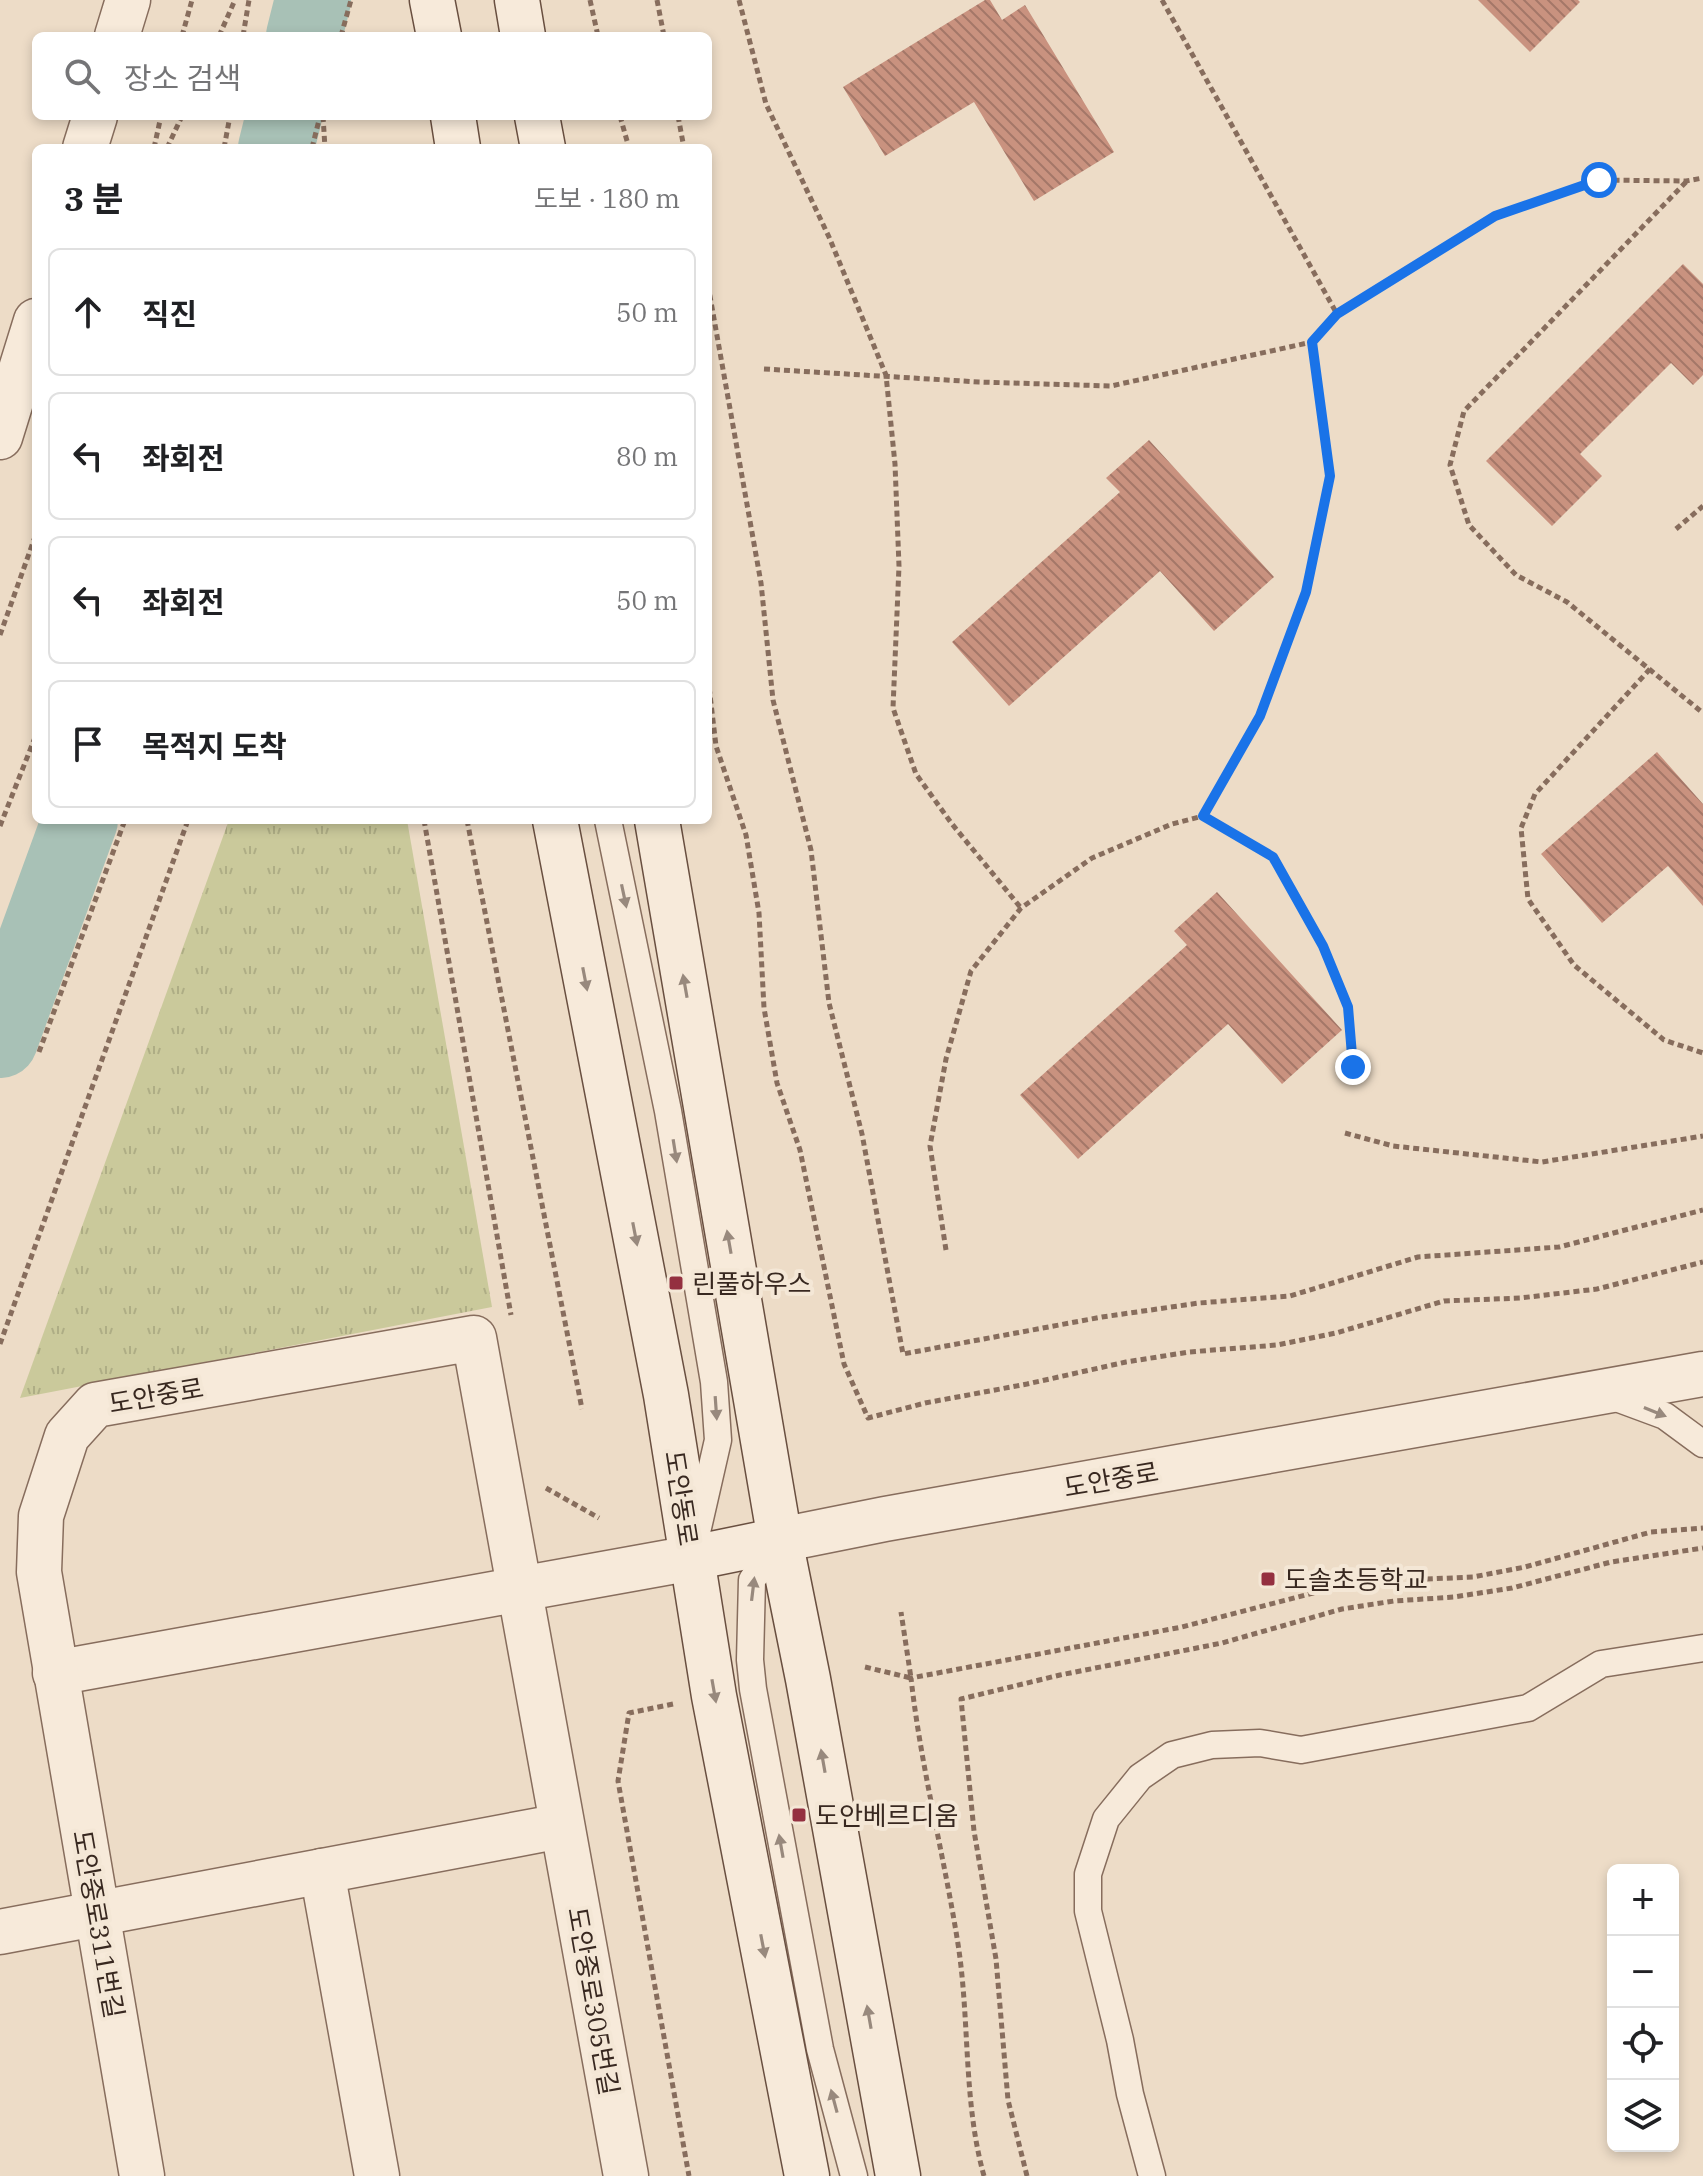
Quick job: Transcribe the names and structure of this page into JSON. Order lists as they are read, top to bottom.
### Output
{
  "streets": {
    "street": [
      "도안중로",
      "도안동로",
      "도안중로311번길",
      "도안중로305번길"
    ]
  },
  "crossings": [
    ["도안중로", "도안동로"],
    ["도안중로", "도안중로311번길"],
    ["도안중로", "도안중로305번길"]
  ],
  "places": {
    "transit": ["린풀하우스", "도솔초등학교", "도안베르디움"]
  },
  "page": {
    "search": "장소 검색",
    "heading": ["3 분", "도보 · 180 m"],
    "list": [
      ["직진", "50 m"],
      ["좌회전", "80 m"],
      ["좌회전", "50 m"],
      "목적지 도착"
    ],
    "map_buttons": ["+", "−"]
  }
}
